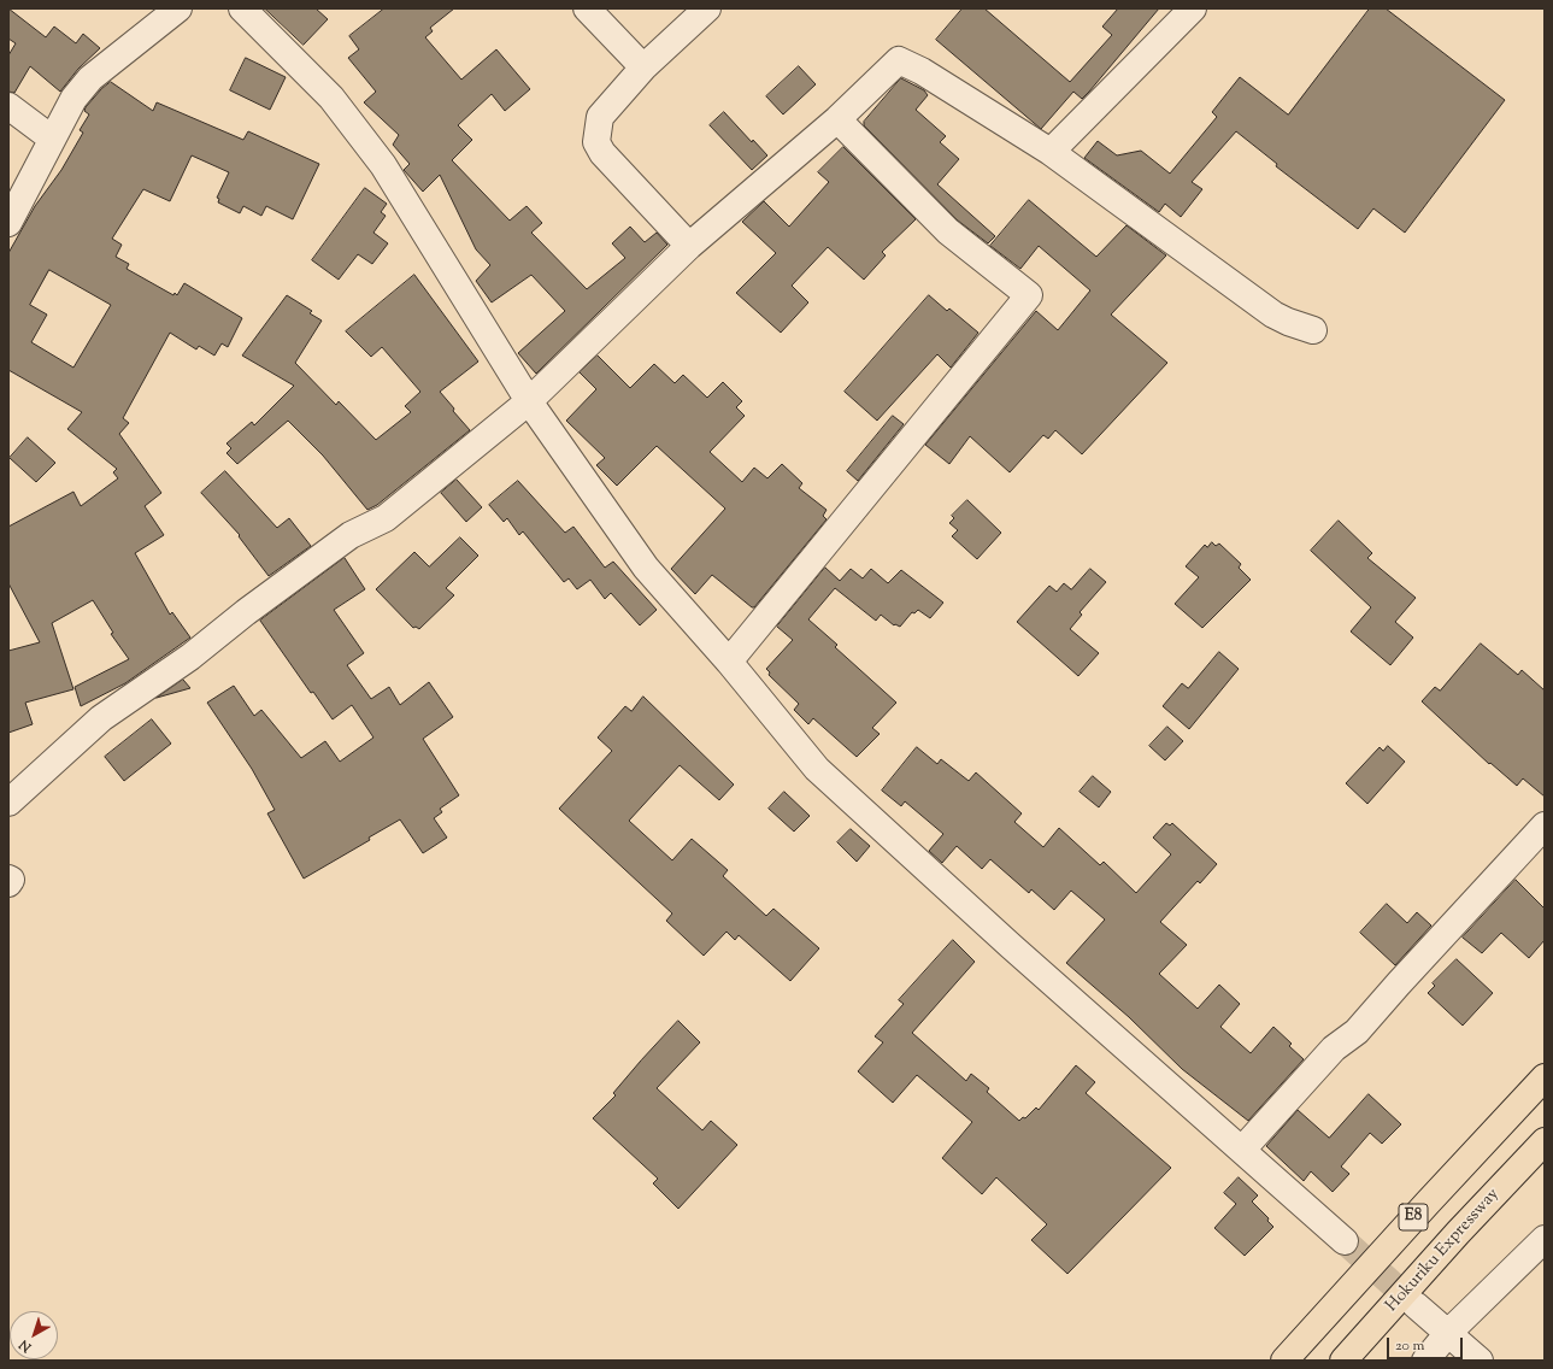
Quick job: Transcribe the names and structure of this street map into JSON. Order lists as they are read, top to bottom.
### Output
{
  "streets": {
    "highway": ["E8", "Hokuriku Expressway"]
  },
  "scale_bar": "20 m",
  "north": "bottom left"
}
